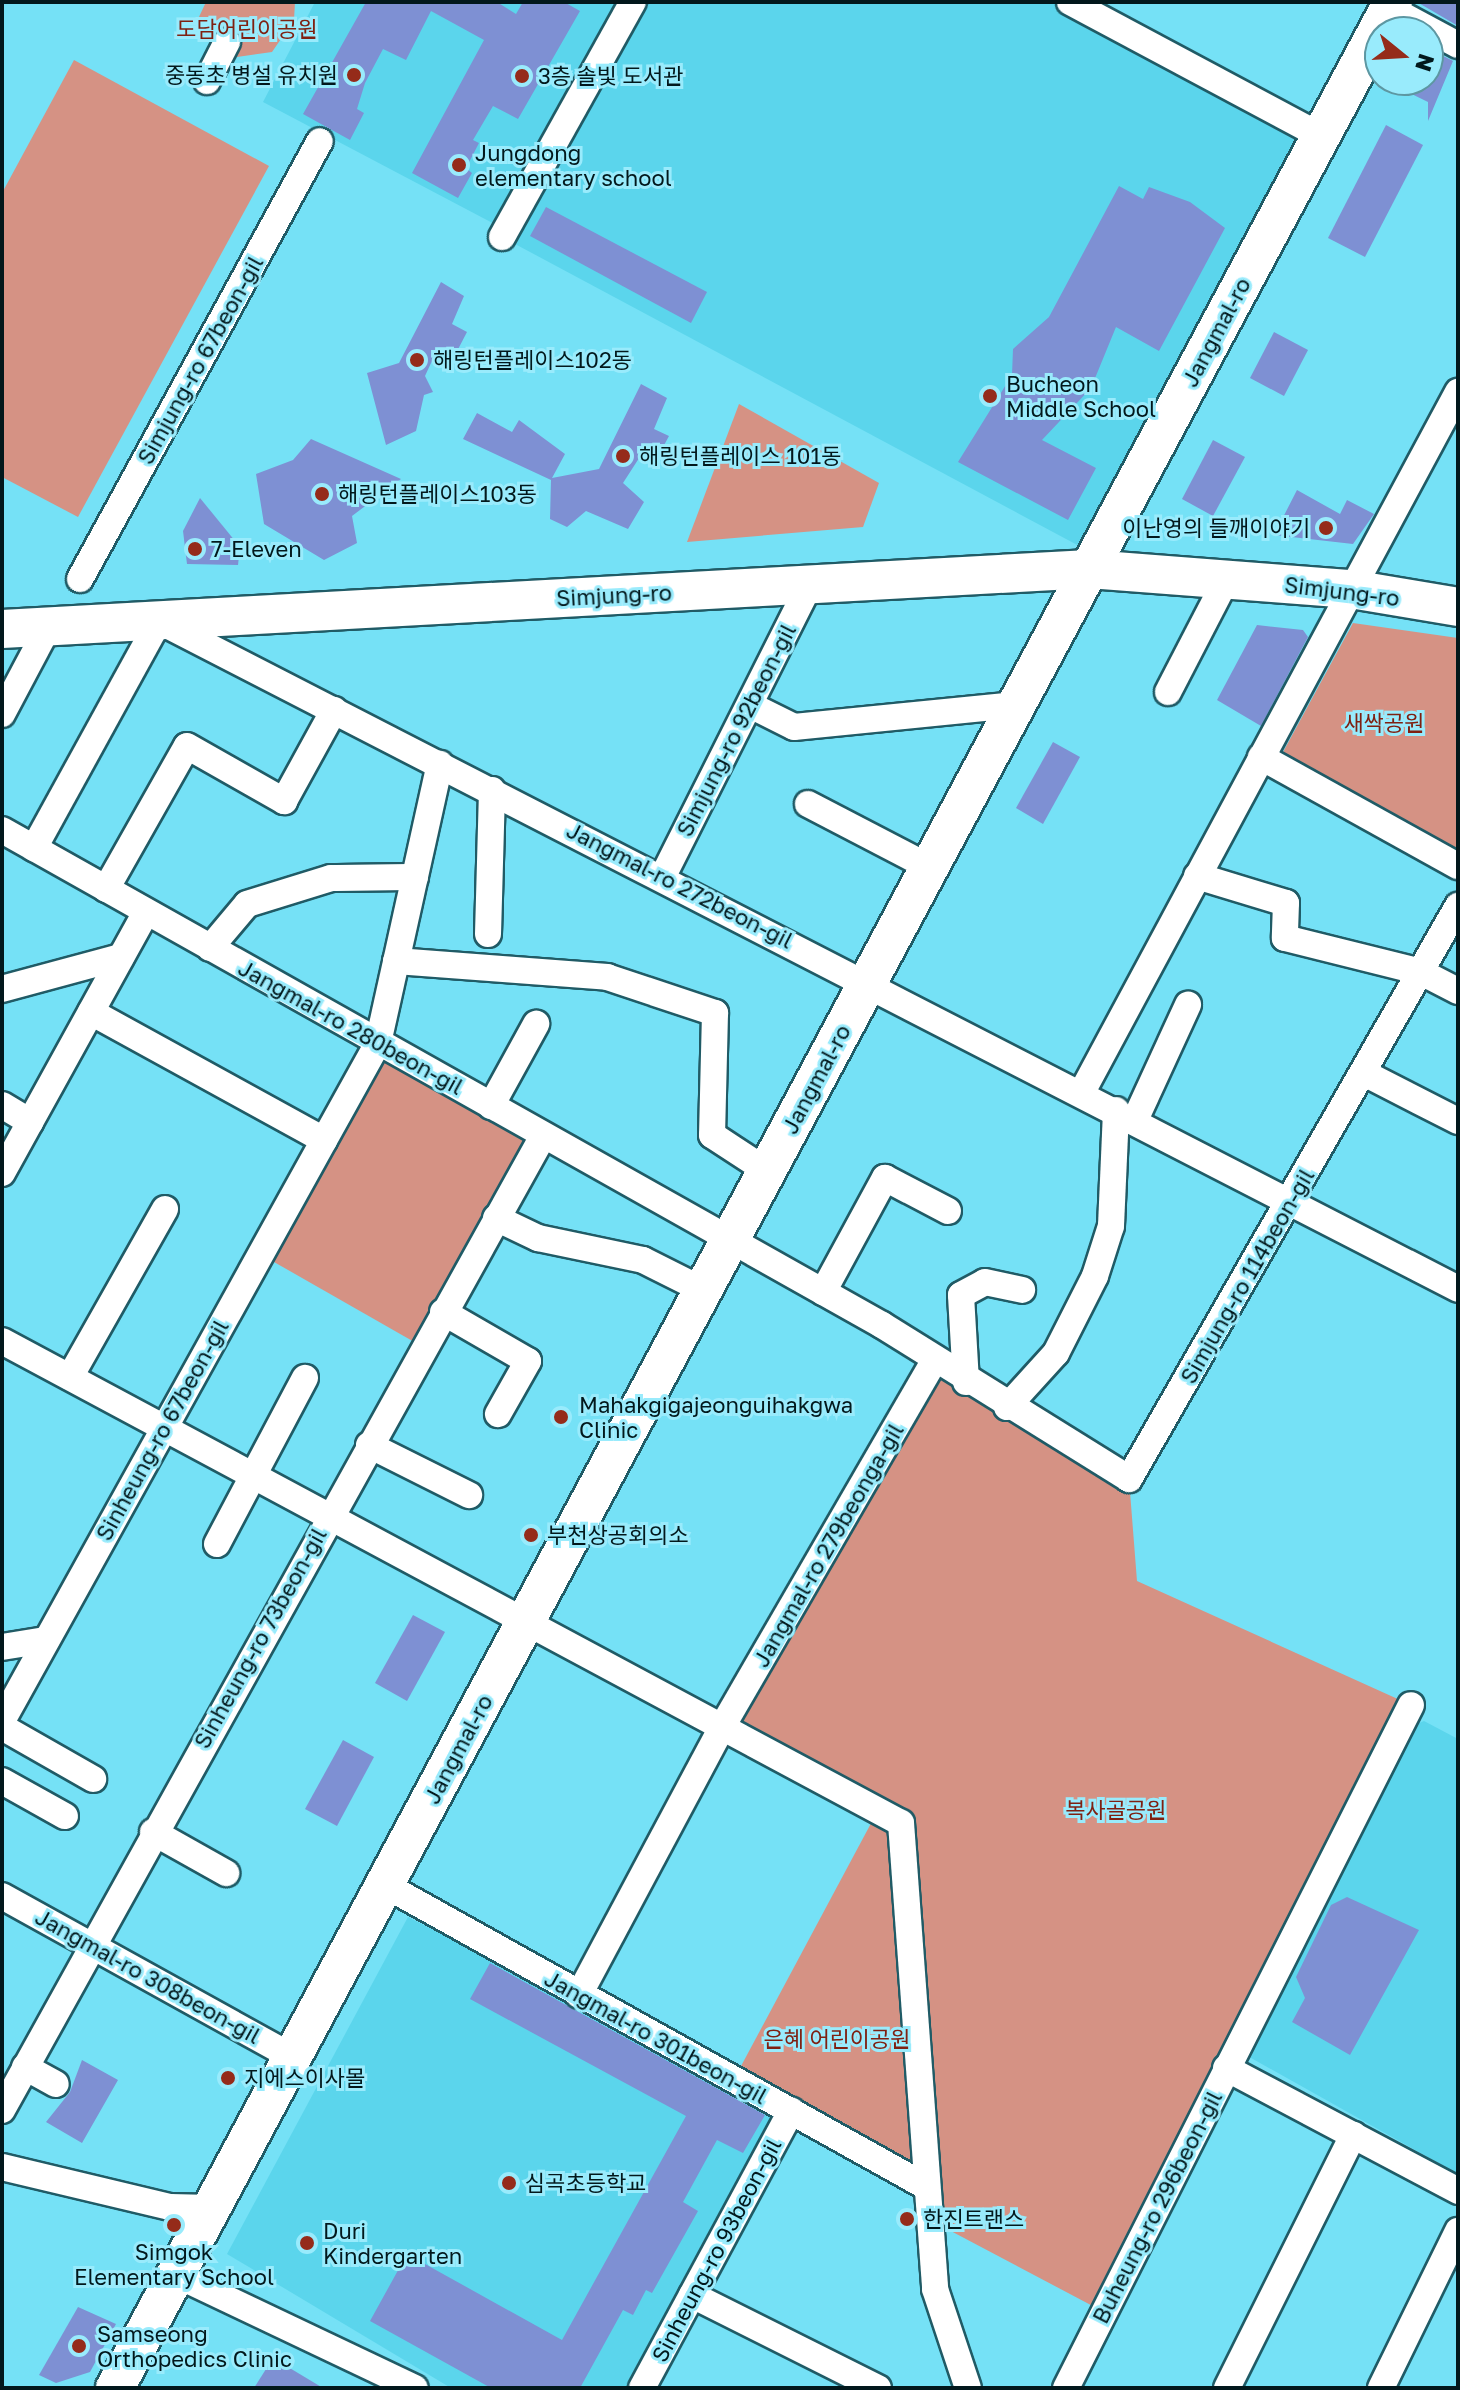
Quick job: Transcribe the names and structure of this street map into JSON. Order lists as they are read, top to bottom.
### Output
{
  "streets": {
    "street": [
      "Jangmal-ro",
      "Simjung-ro 67beon-gil",
      "Simjung-ro",
      "Simjung-ro 92beon-gil",
      "Jangmal-ro 272beon-gil",
      "Jangmal-ro 280beon-gil",
      "Simjung-ro 114beon-gil",
      "Sinheung-ro 67beon-gil",
      "Jangmal-ro 279beonga-gil",
      "Sinheung-ro 73beon-gil",
      "Jangmal-ro 308beon-gil",
      "Jangmal-ro 301beon-gil",
      "Buheung-ro 296beon-gil",
      "Sinheung-ro 93beon-gil"
    ]
  },
  "crossings": [
    ["Jangmal-ro", "Simjung-ro"],
    ["Jangmal-ro", "Jangmal-ro 272beon-gil"],
    ["Jangmal-ro", "Jangmal-ro 280beon-gil"],
    ["Jangmal-ro", "Jangmal-ro 308beon-gil"],
    ["Jangmal-ro", "Jangmal-ro 301beon-gil"],
    ["Simjung-ro", "Simjung-ro 92beon-gil"],
    ["Simjung-ro", "Jangmal-ro 272beon-gil"],
    ["Simjung-ro 92beon-gil", "Jangmal-ro 272beon-gil"],
    ["Jangmal-ro 272beon-gil", "Simjung-ro 114beon-gil"],
    ["Jangmal-ro 272beon-gil", "Sinheung-ro 67beon-gil"],
    ["Jangmal-ro 280beon-gil", "Simjung-ro 114beon-gil"],
    ["Jangmal-ro 280beon-gil", "Sinheung-ro 67beon-gil"],
    ["Jangmal-ro 280beon-gil", "Jangmal-ro 279beonga-gil"],
    ["Jangmal-ro 280beon-gil", "Sinheung-ro 73beon-gil"],
    ["Jangmal-ro 279beonga-gil", "Jangmal-ro 301beon-gil"],
    ["Sinheung-ro 73beon-gil", "Jangmal-ro 308beon-gil"],
    ["Jangmal-ro 301beon-gil", "Sinheung-ro 93beon-gil"]
  ],
  "parks": [
    "도담어린이공원",
    "새싹공원",
    "복사골공원",
    "은혜 어린이공원"
  ],
  "places": [
    "중동초 병설 유치원",
    "3층 솔빛 도서관",
    "Jungdong elementary school",
    "해링턴플레이스102동",
    "Bucheon Middle School",
    "해링턴플레이스 101동",
    "해링턴플레이스103동",
    "이난영의 들깨이야기",
    "7-Eleven",
    "Mahakgigajeonguihakgwa Clinic",
    "부천상공회의소",
    "지에스이사몰",
    "심곡초등학교",
    "한진트랜스",
    "Simgok Elementary School",
    "Duri Kindergarten",
    "Samseong Orthopedics Clinic"
  ],
  "north": "right"
}
